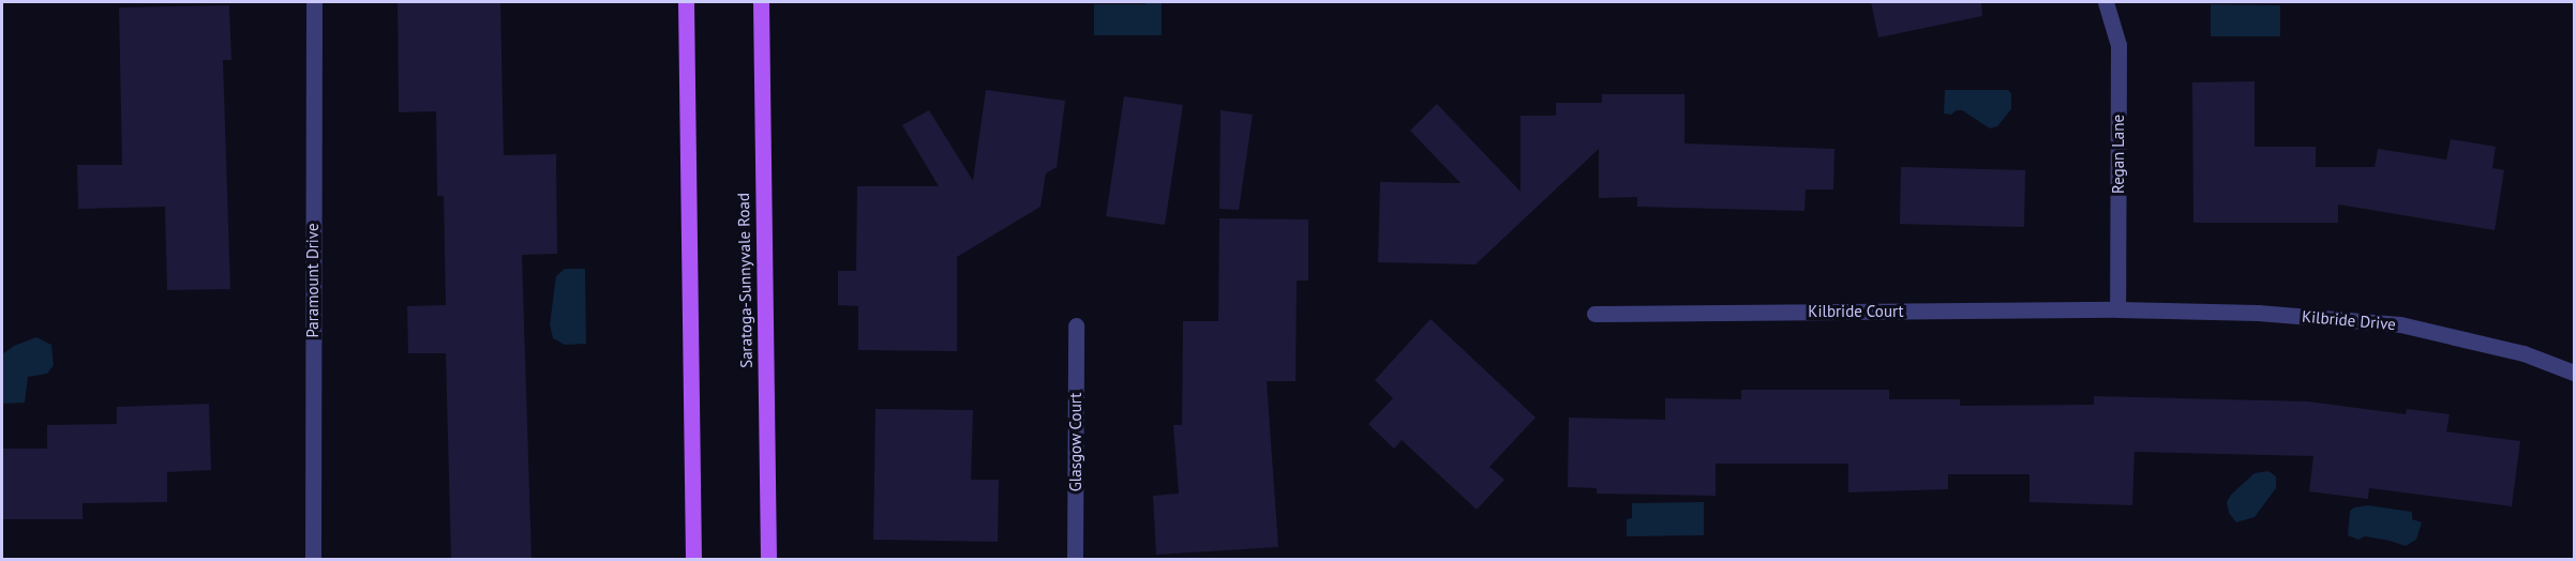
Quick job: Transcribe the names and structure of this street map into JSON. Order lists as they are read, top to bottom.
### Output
{
  "streets": {
    "main road": ["Saratoga-Sunnyvale Road"],
    "street": [
      "Regan Lane",
      "Paramount Drive",
      "Kilbride Court",
      "Kilbride Drive",
      "Glasgow Court"
    ]
  },
  "crossings": [
    ["Regan Lane", "Kilbride Court"],
    ["Regan Lane", "Kilbride Drive"],
    ["Kilbride Court", "Kilbride Drive"]
  ]
}
